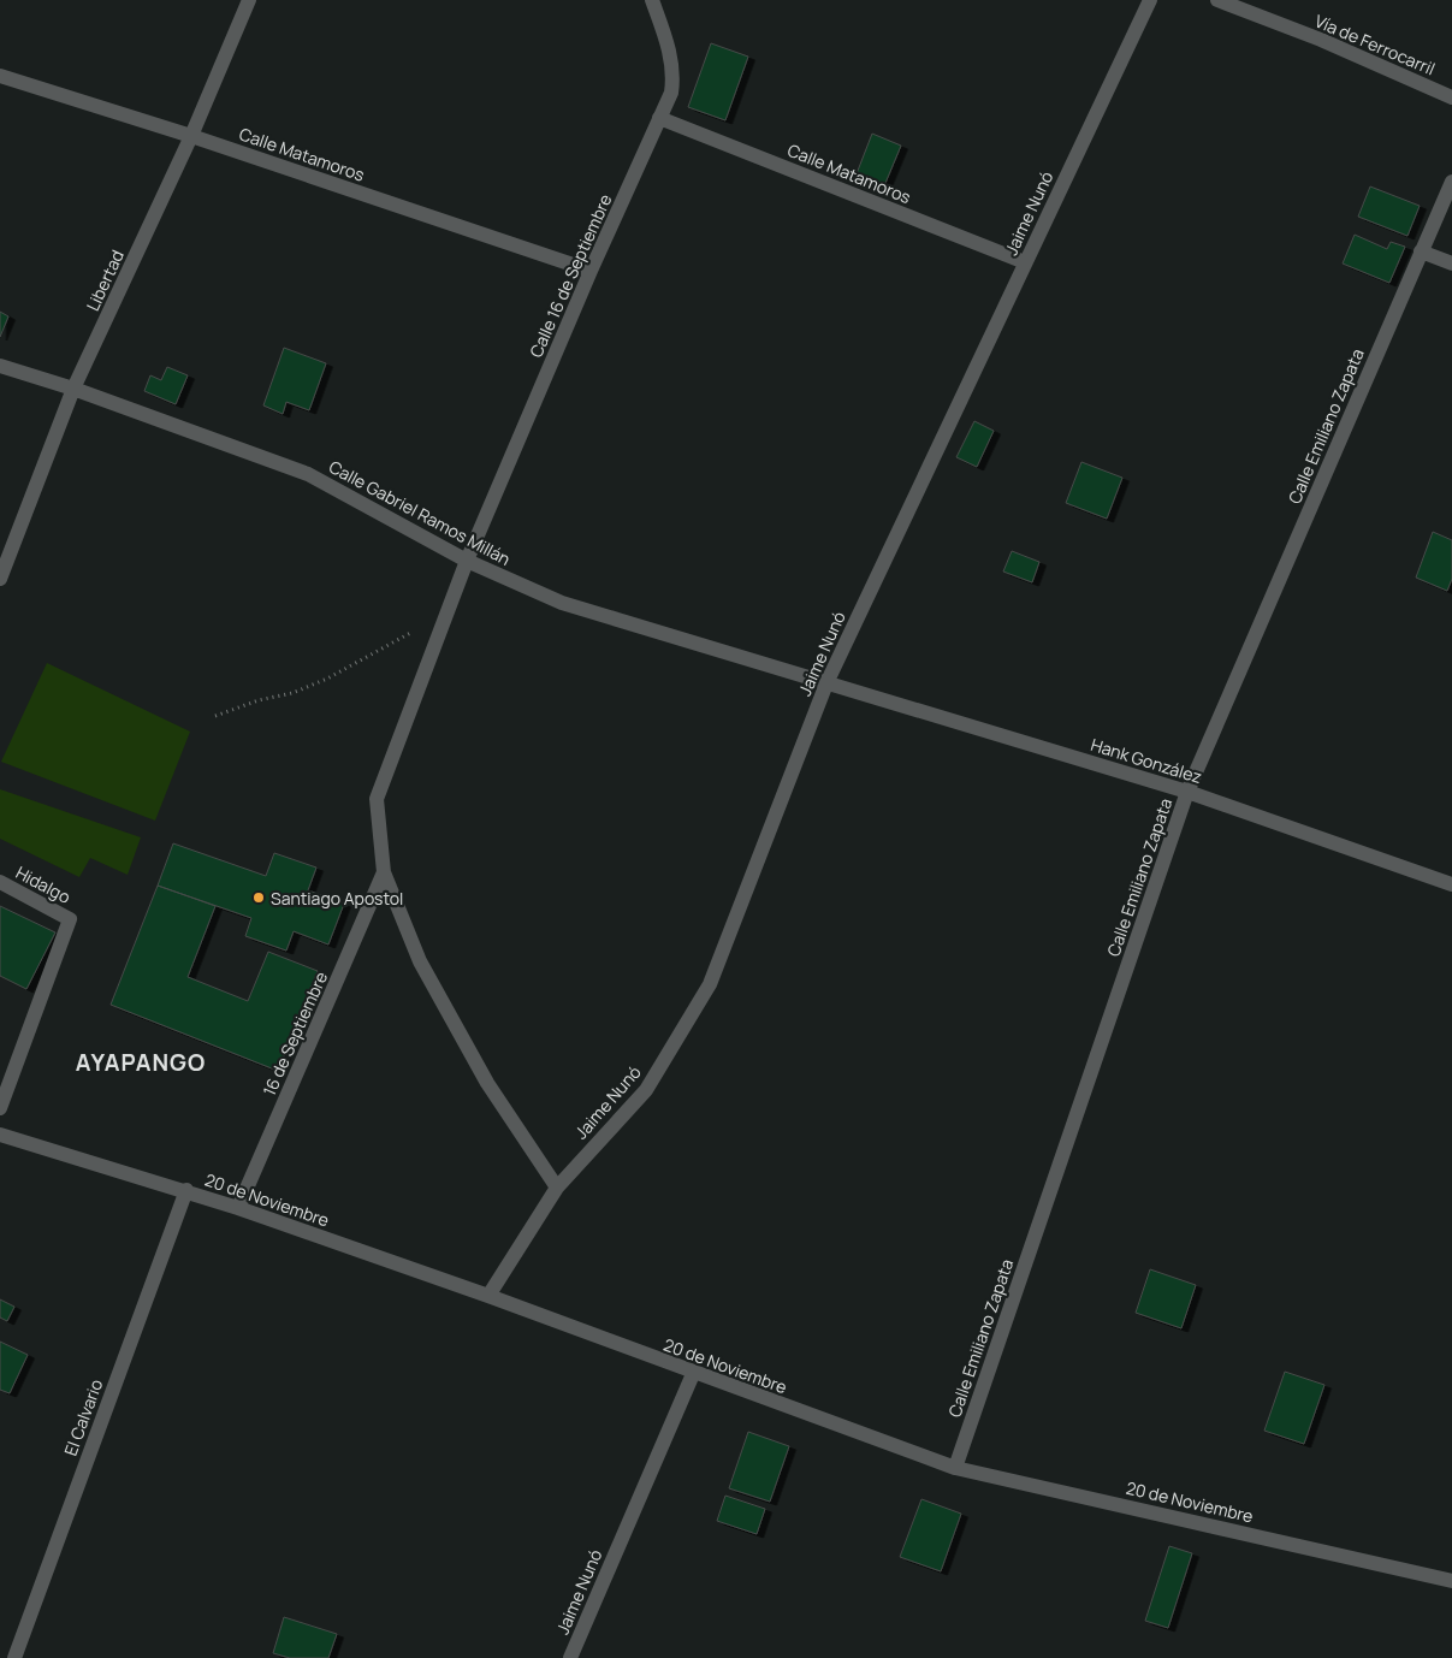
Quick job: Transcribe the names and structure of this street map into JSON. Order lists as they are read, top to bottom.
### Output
{
  "streets": {
    "street": [
      "Vía de Ferrocarril",
      "Calle Matamoros",
      "Jaime Nunó",
      "Calle 16 de Septiembre",
      "Libertad",
      "Calle Emiliano Zapata",
      "Calle Gabriel Ramos Millán",
      "Hank González",
      "Hidalgo",
      "16 de Septiembre",
      "20 de Noviembre",
      "El Calvario"
    ]
  },
  "crossings": [
    ["Calle Matamoros", "Jaime Nunó"],
    ["Calle Matamoros", "Calle 16 de Septiembre"],
    ["Calle Matamoros", "Libertad"],
    ["Jaime Nunó", "Calle Gabriel Ramos Millán"],
    ["Jaime Nunó", "Hank González"],
    ["Jaime Nunó", "20 de Noviembre"],
    ["Calle 16 de Septiembre", "Calle Gabriel Ramos Millán"],
    ["Libertad", "Calle Gabriel Ramos Millán"],
    ["Calle Emiliano Zapata", "Hank González"],
    ["Calle Emiliano Zapata", "20 de Noviembre"],
    ["Calle Gabriel Ramos Millán", "Hank González"],
    ["16 de Septiembre", "20 de Noviembre"],
    ["20 de Noviembre", "El Calvario"]
  ],
  "districts": ["AYAPANGO"],
  "places": ["Santiago Apostol"]
}
